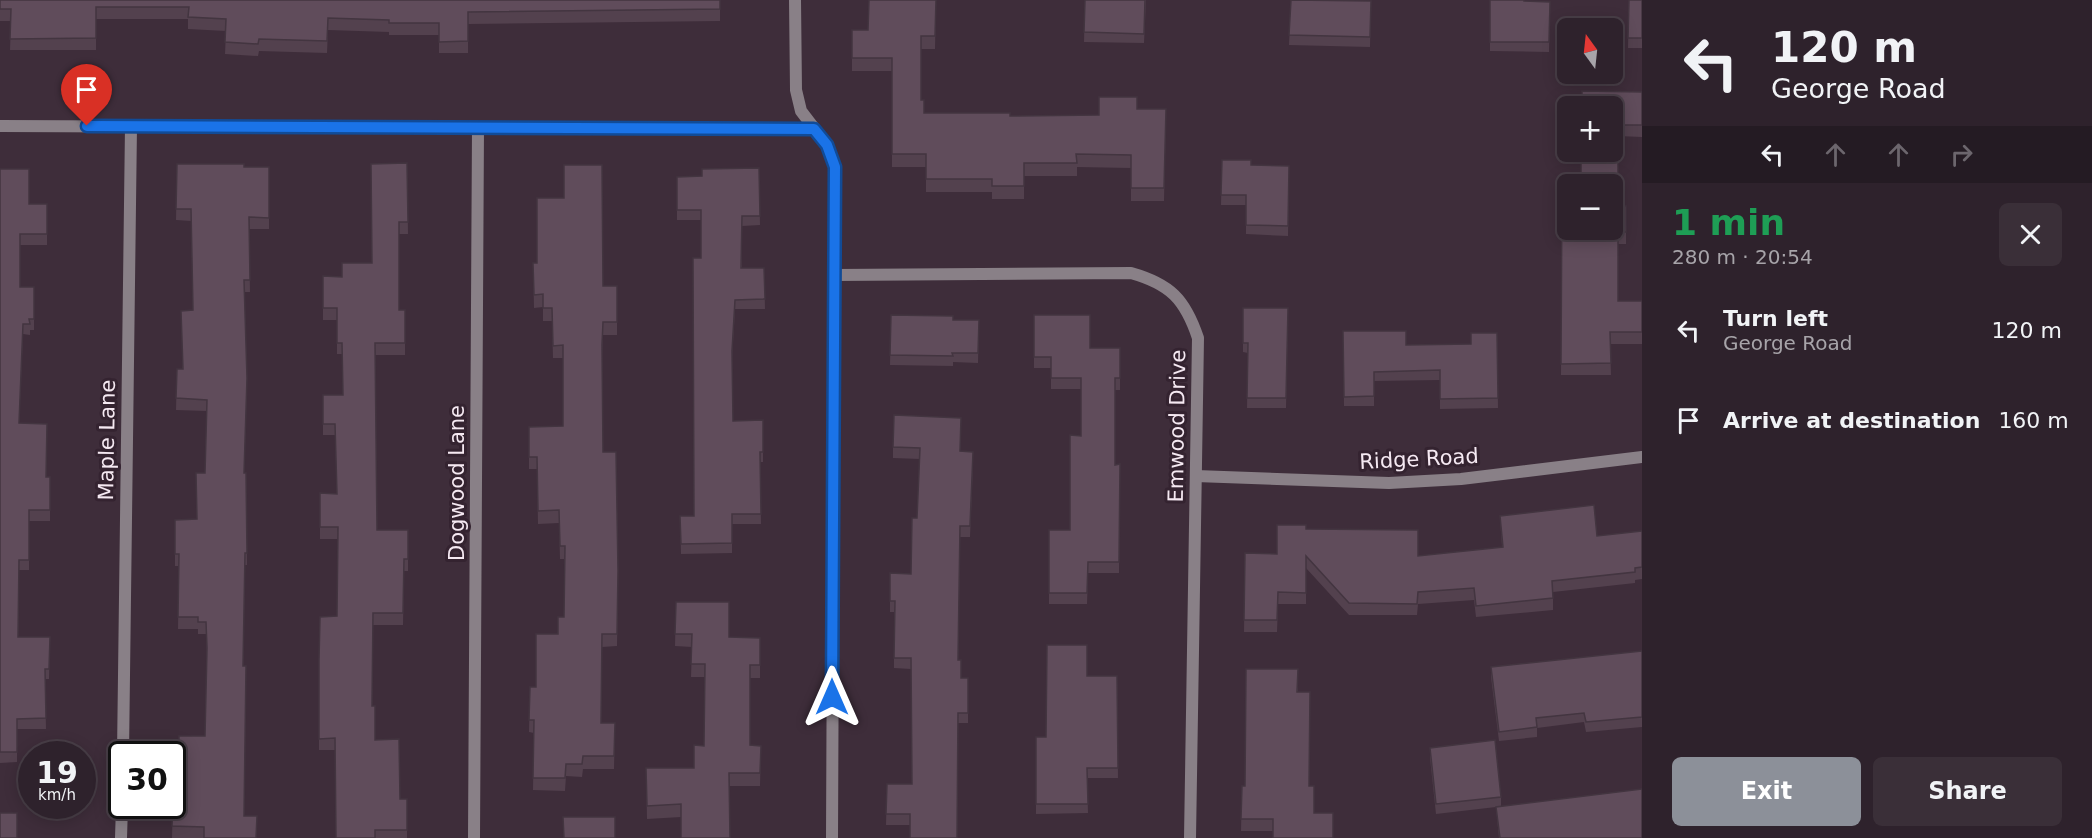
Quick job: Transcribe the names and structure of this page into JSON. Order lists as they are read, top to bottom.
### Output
{
  "streets": {
    "street": [
      "Emwood Drive",
      "Maple Lane",
      "Ridge Road",
      "Dogwood Lane"
    ]
  },
  "crossings": [
    ["Emwood Drive", "Ridge Road"]
  ],
  "north": "top",
  "page": {
    "turn": ["120 m", "George Road"],
    "map_buttons": ["+", "−"],
    "heading": ["1 min", "280 m · 20:54"],
    "list": [
      {
        "name": "Turn left",
        "note": "George Road",
        "value": "120 m"
      },
      {
        "name": "Arrive at destination",
        "value": "160 m"
      }
    ],
    "speed": "19 km/h",
    "limit": "30",
    "buttons": ["Exit", "Share"]
  }
}
